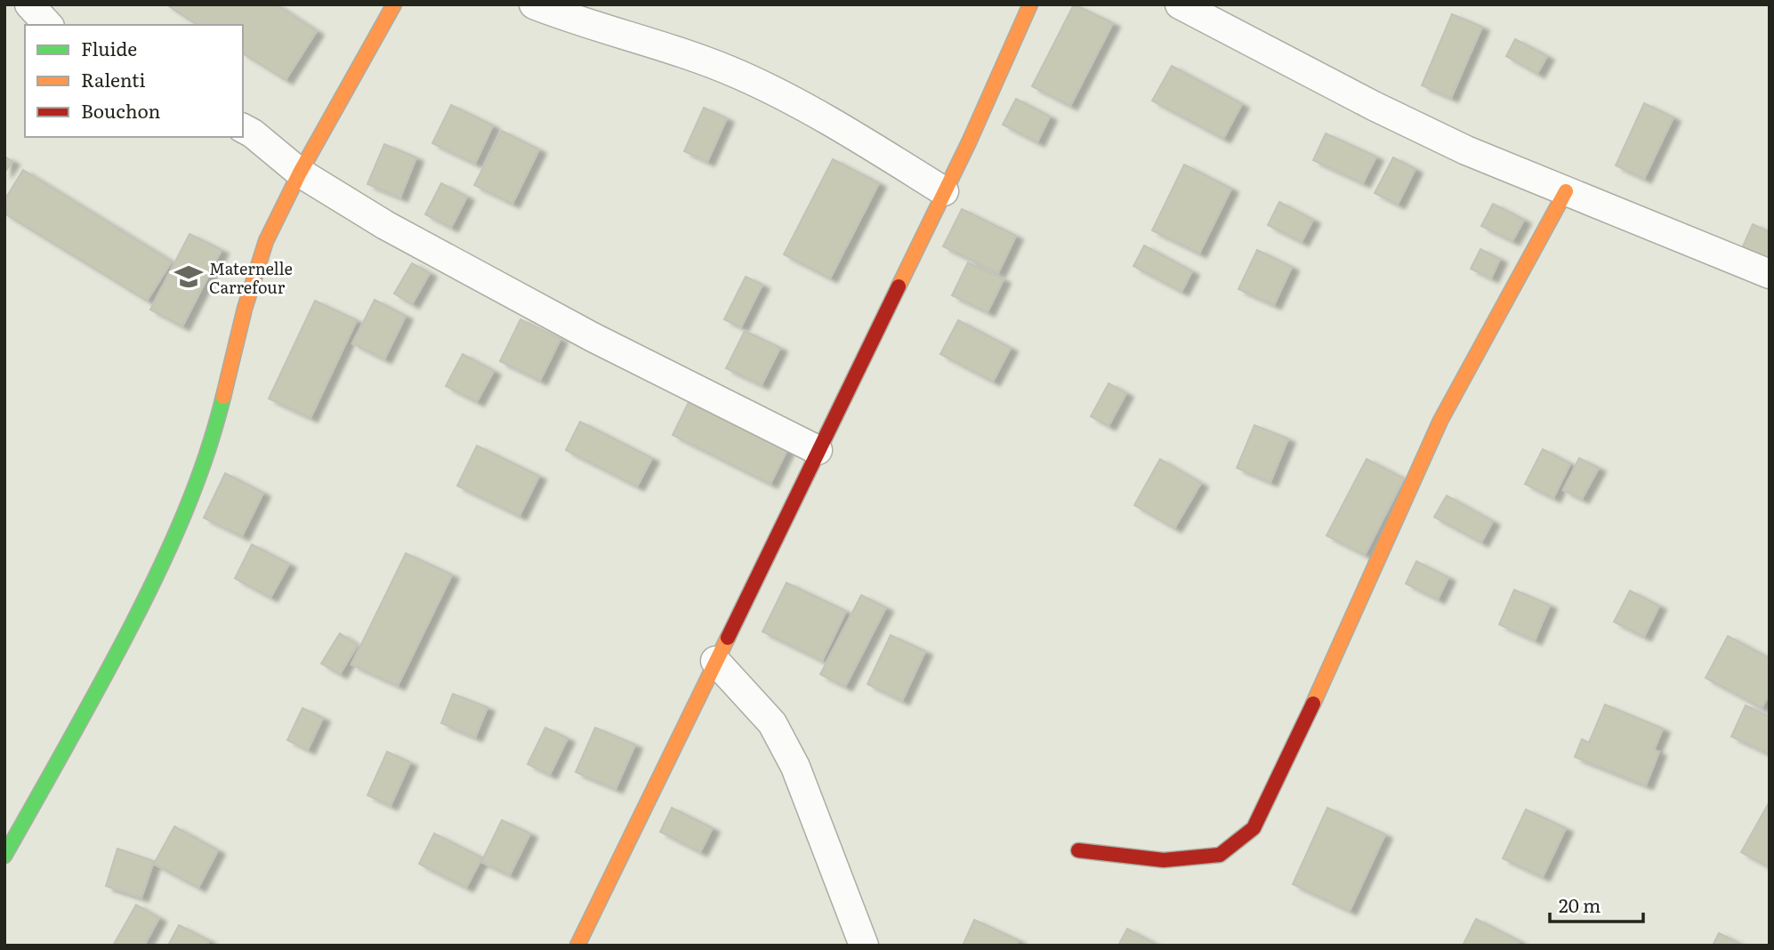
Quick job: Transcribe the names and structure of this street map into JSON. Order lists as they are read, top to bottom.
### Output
{
  "places": {
    "school or university": ["Maternelle Carrefour"]
  },
  "legend": ["Fluide", "Ralenti", "Bouchon"],
  "scale_bar": "20 m"
}
